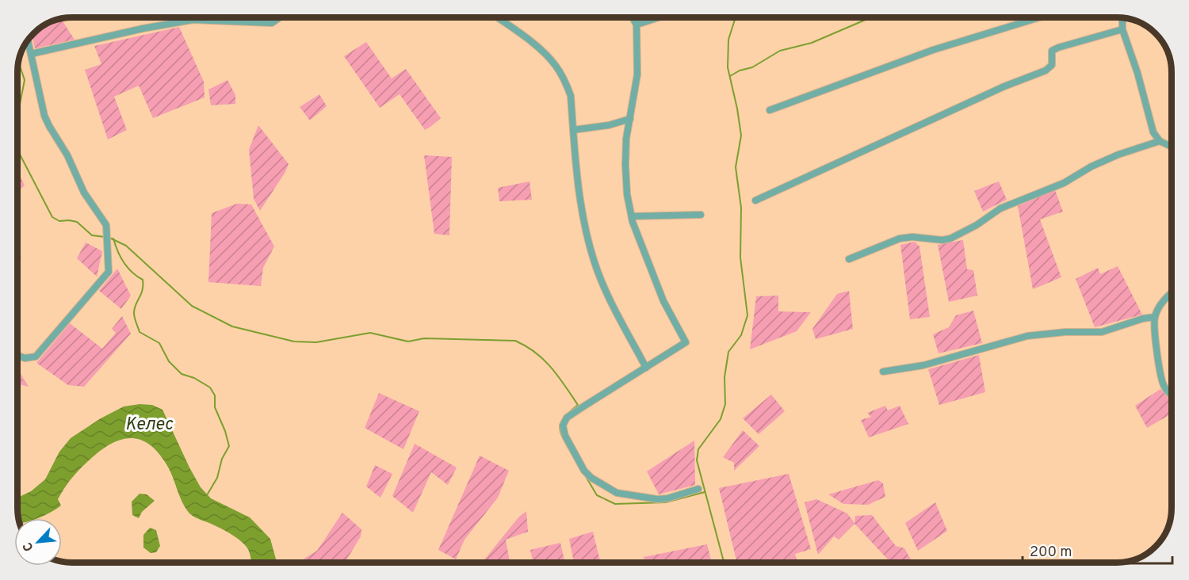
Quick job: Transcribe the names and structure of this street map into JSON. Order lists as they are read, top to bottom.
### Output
{
  "water": ["Келес"],
  "scale_bar": "200 m",
  "north": "bottom left"
}
